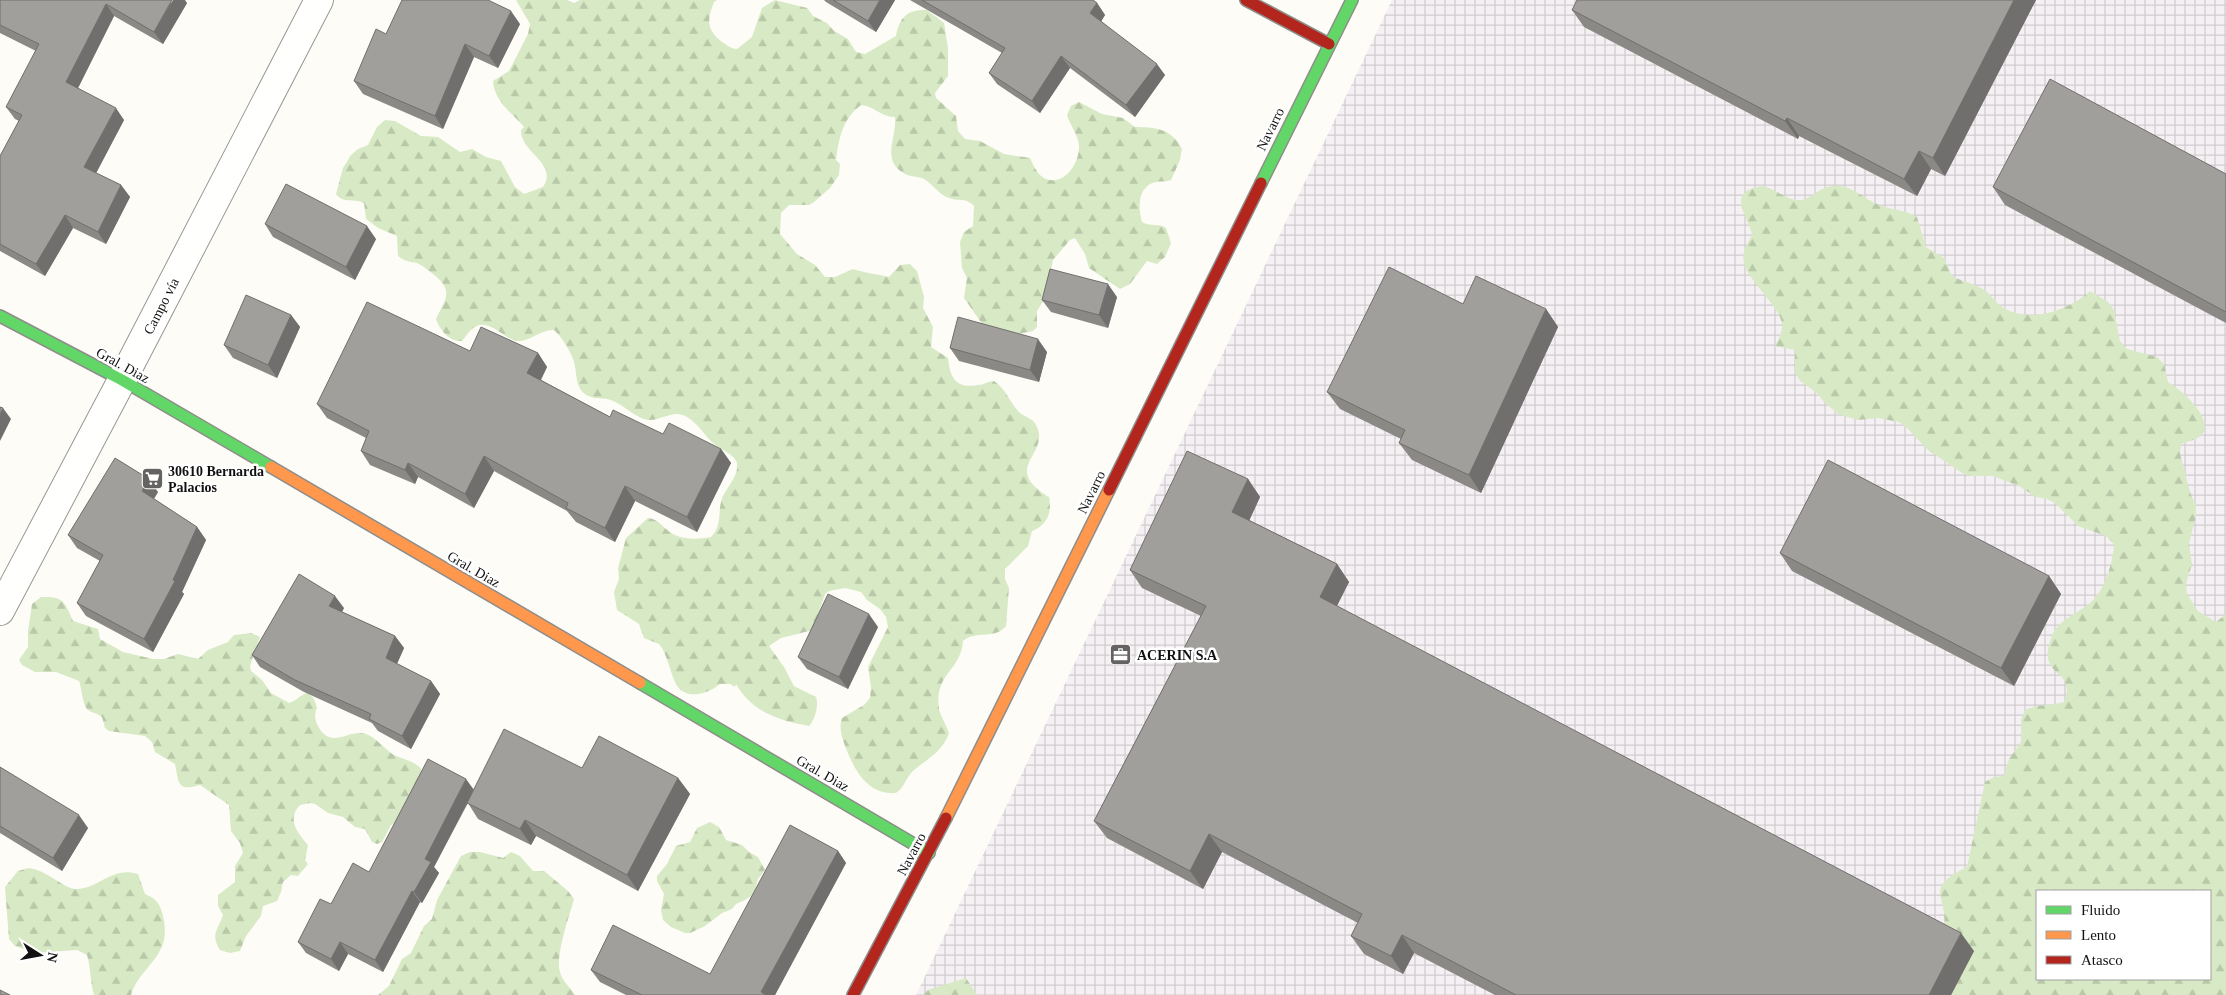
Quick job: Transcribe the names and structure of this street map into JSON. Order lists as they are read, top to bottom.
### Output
{
  "streets": {
    "street": ["Navarro", "Campo vía", "Gral. Diaz"]
  },
  "crossings": [
    ["Navarro", "Gral. Diaz"],
    ["Campo vía", "Gral. Diaz"]
  ],
  "places": {
    "supermarket": ["30610 Bernarda Palacios"],
    "office": ["ACERIN S.A"]
  },
  "legend": ["Fluido", "Lento", "Atasco"],
  "north": "right"
}
